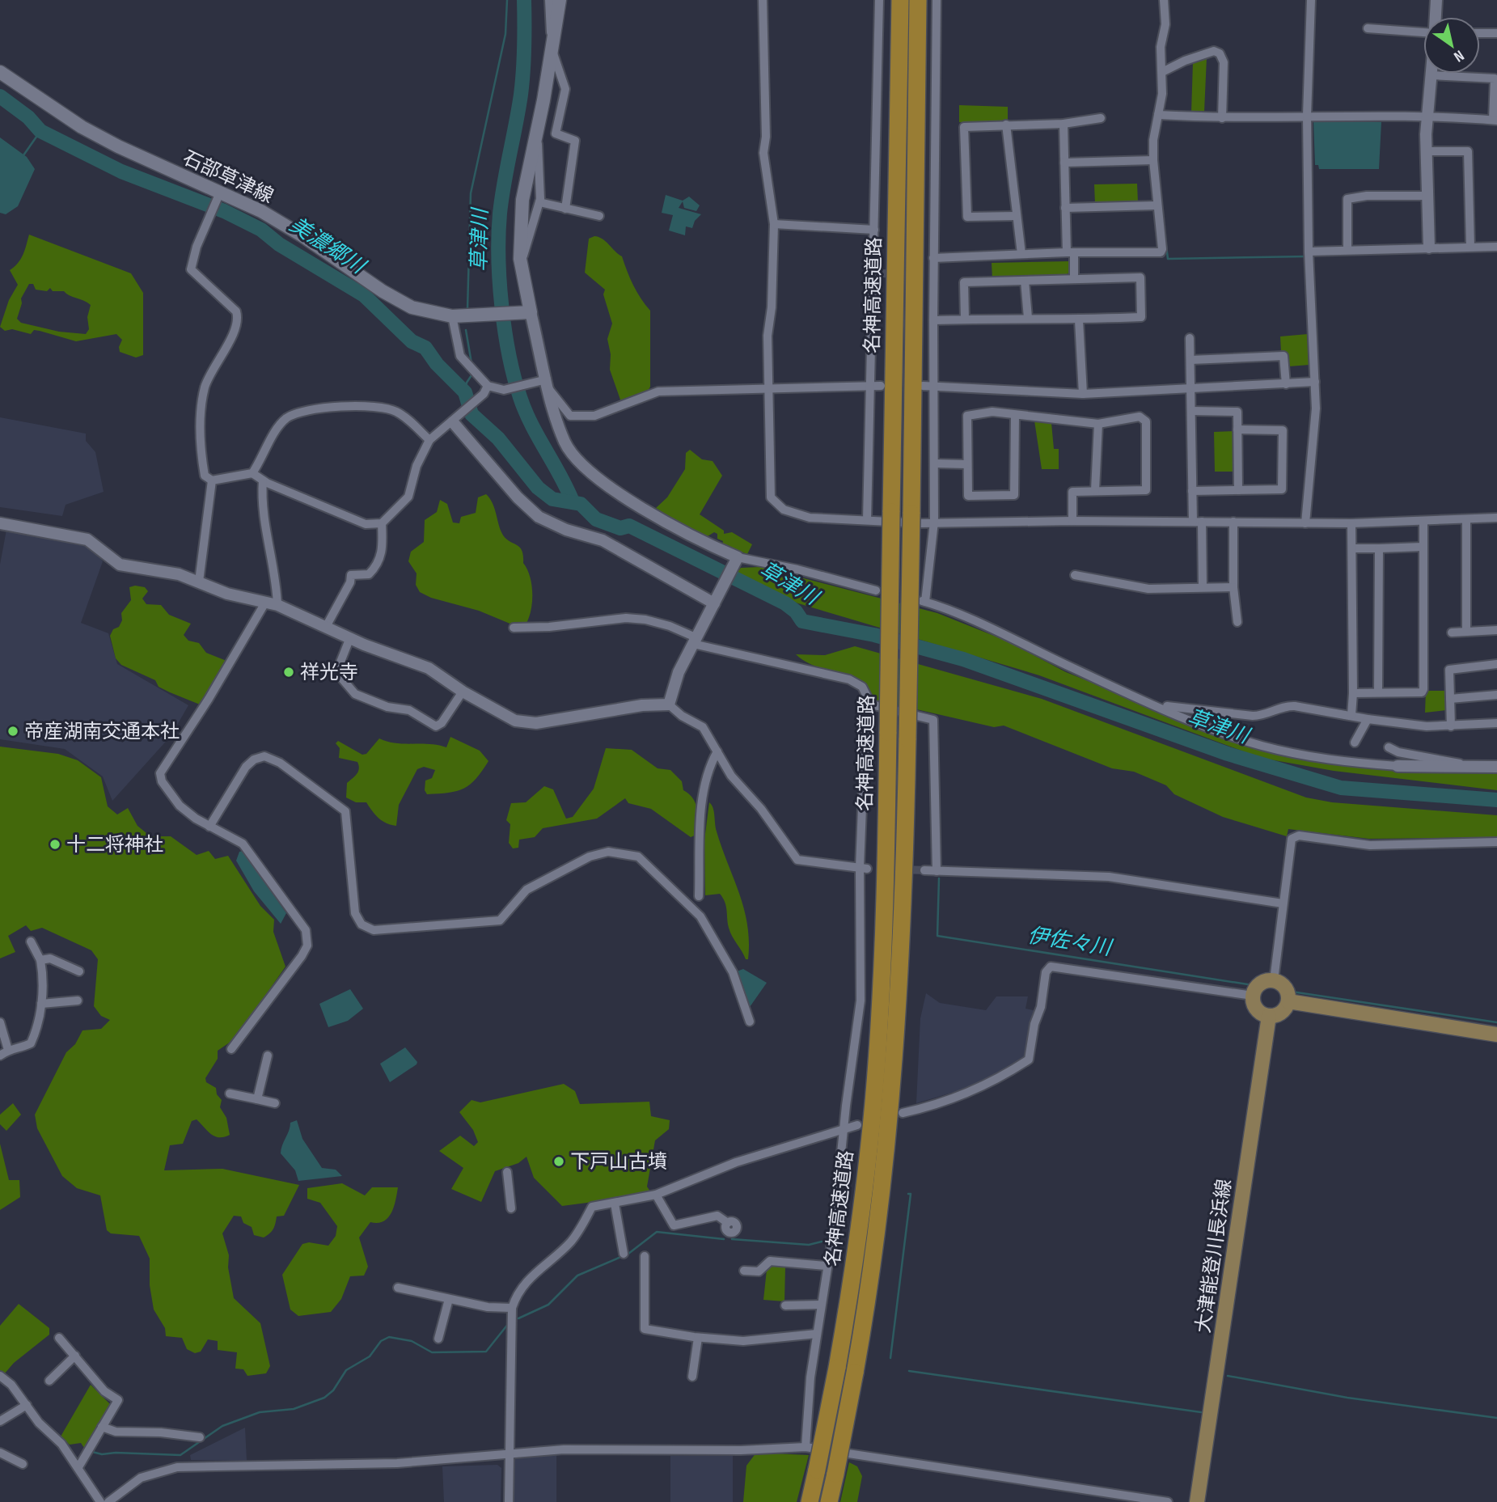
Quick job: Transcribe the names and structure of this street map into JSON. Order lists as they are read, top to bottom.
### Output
{
  "streets": {
    "highway": ["名神高速道路"],
    "main road": ["石部草津線", "大津能登川長浜線"]
  },
  "water": ["草津川", "美濃郷川", "伊佐々川"],
  "places": [
    "祥光寺",
    "帝産湖南交通本社",
    "十二将神社",
    "下戸山古墳"
  ],
  "north": "bottom right"
}
